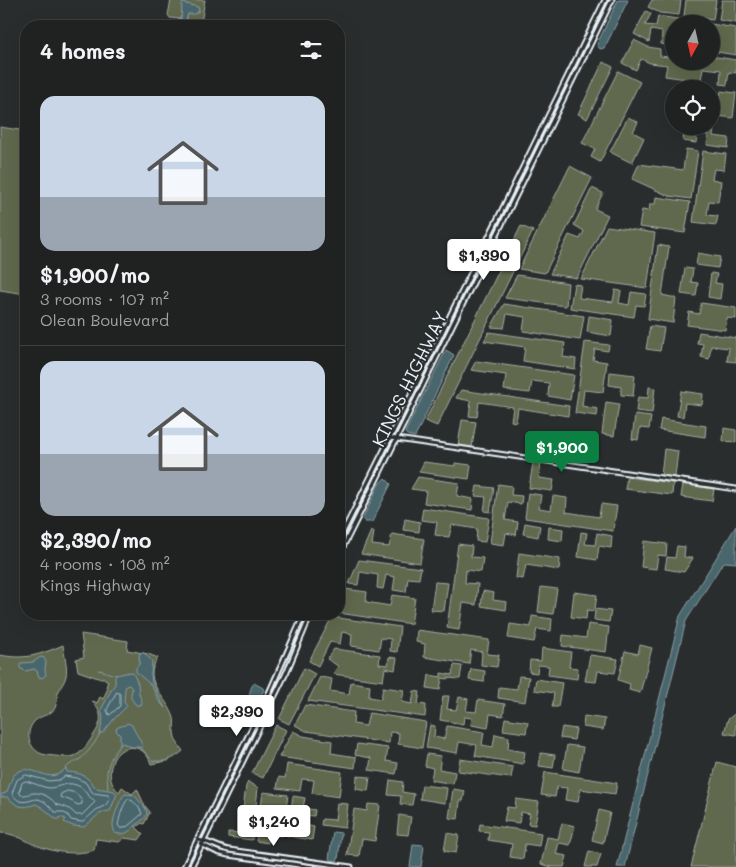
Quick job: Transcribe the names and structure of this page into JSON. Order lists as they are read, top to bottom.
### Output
{
  "streets": {
    "main road": ["KINGS HIGHWAY"]
  },
  "north": "bottom",
  "page": {
    "heading": "4 homes",
    "list": [
      {
        "name": "$1,900/mo",
        "note": "3 rooms · 107 m² · Olean Boulevard"
      },
      {
        "name": "$2,390/mo",
        "note": "4 rooms · 108 m² · Kings Highway"
      }
    ],
    "price": [
      "$1,390",
      "$1,900",
      "$2,390",
      "$1,240"
    ]
  }
}
